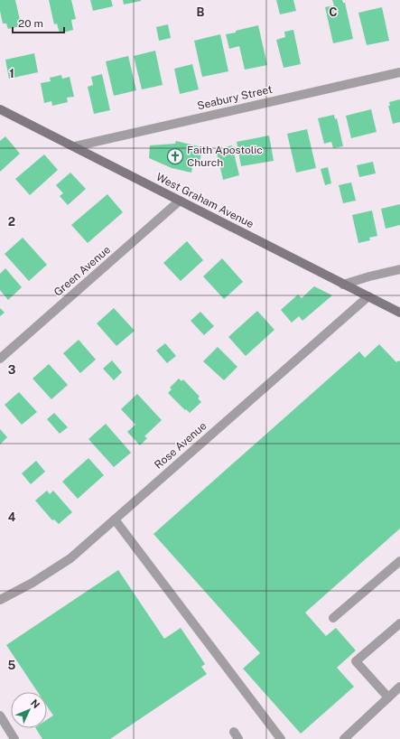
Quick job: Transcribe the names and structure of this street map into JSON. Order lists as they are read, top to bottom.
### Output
{
  "streets": {
    "street": [
      "Seabury Street",
      "West Graham Avenue",
      "Green Avenue",
      "Rose Avenue"
    ]
  },
  "crossings": [
    ["Seabury Street", "West Graham Avenue"],
    ["West Graham Avenue", "Green Avenue"],
    ["West Graham Avenue", "Rose Avenue"]
  ],
  "places": {
    "church": ["Faith Apostolic Church"]
  },
  "scale_bar": "20 m",
  "north": "top right",
  "grid": {
    "columns": ["B", "C"],
    "rows": [
      "1",
      "2",
      "3",
      "4",
      "5"
    ]
  }
}
